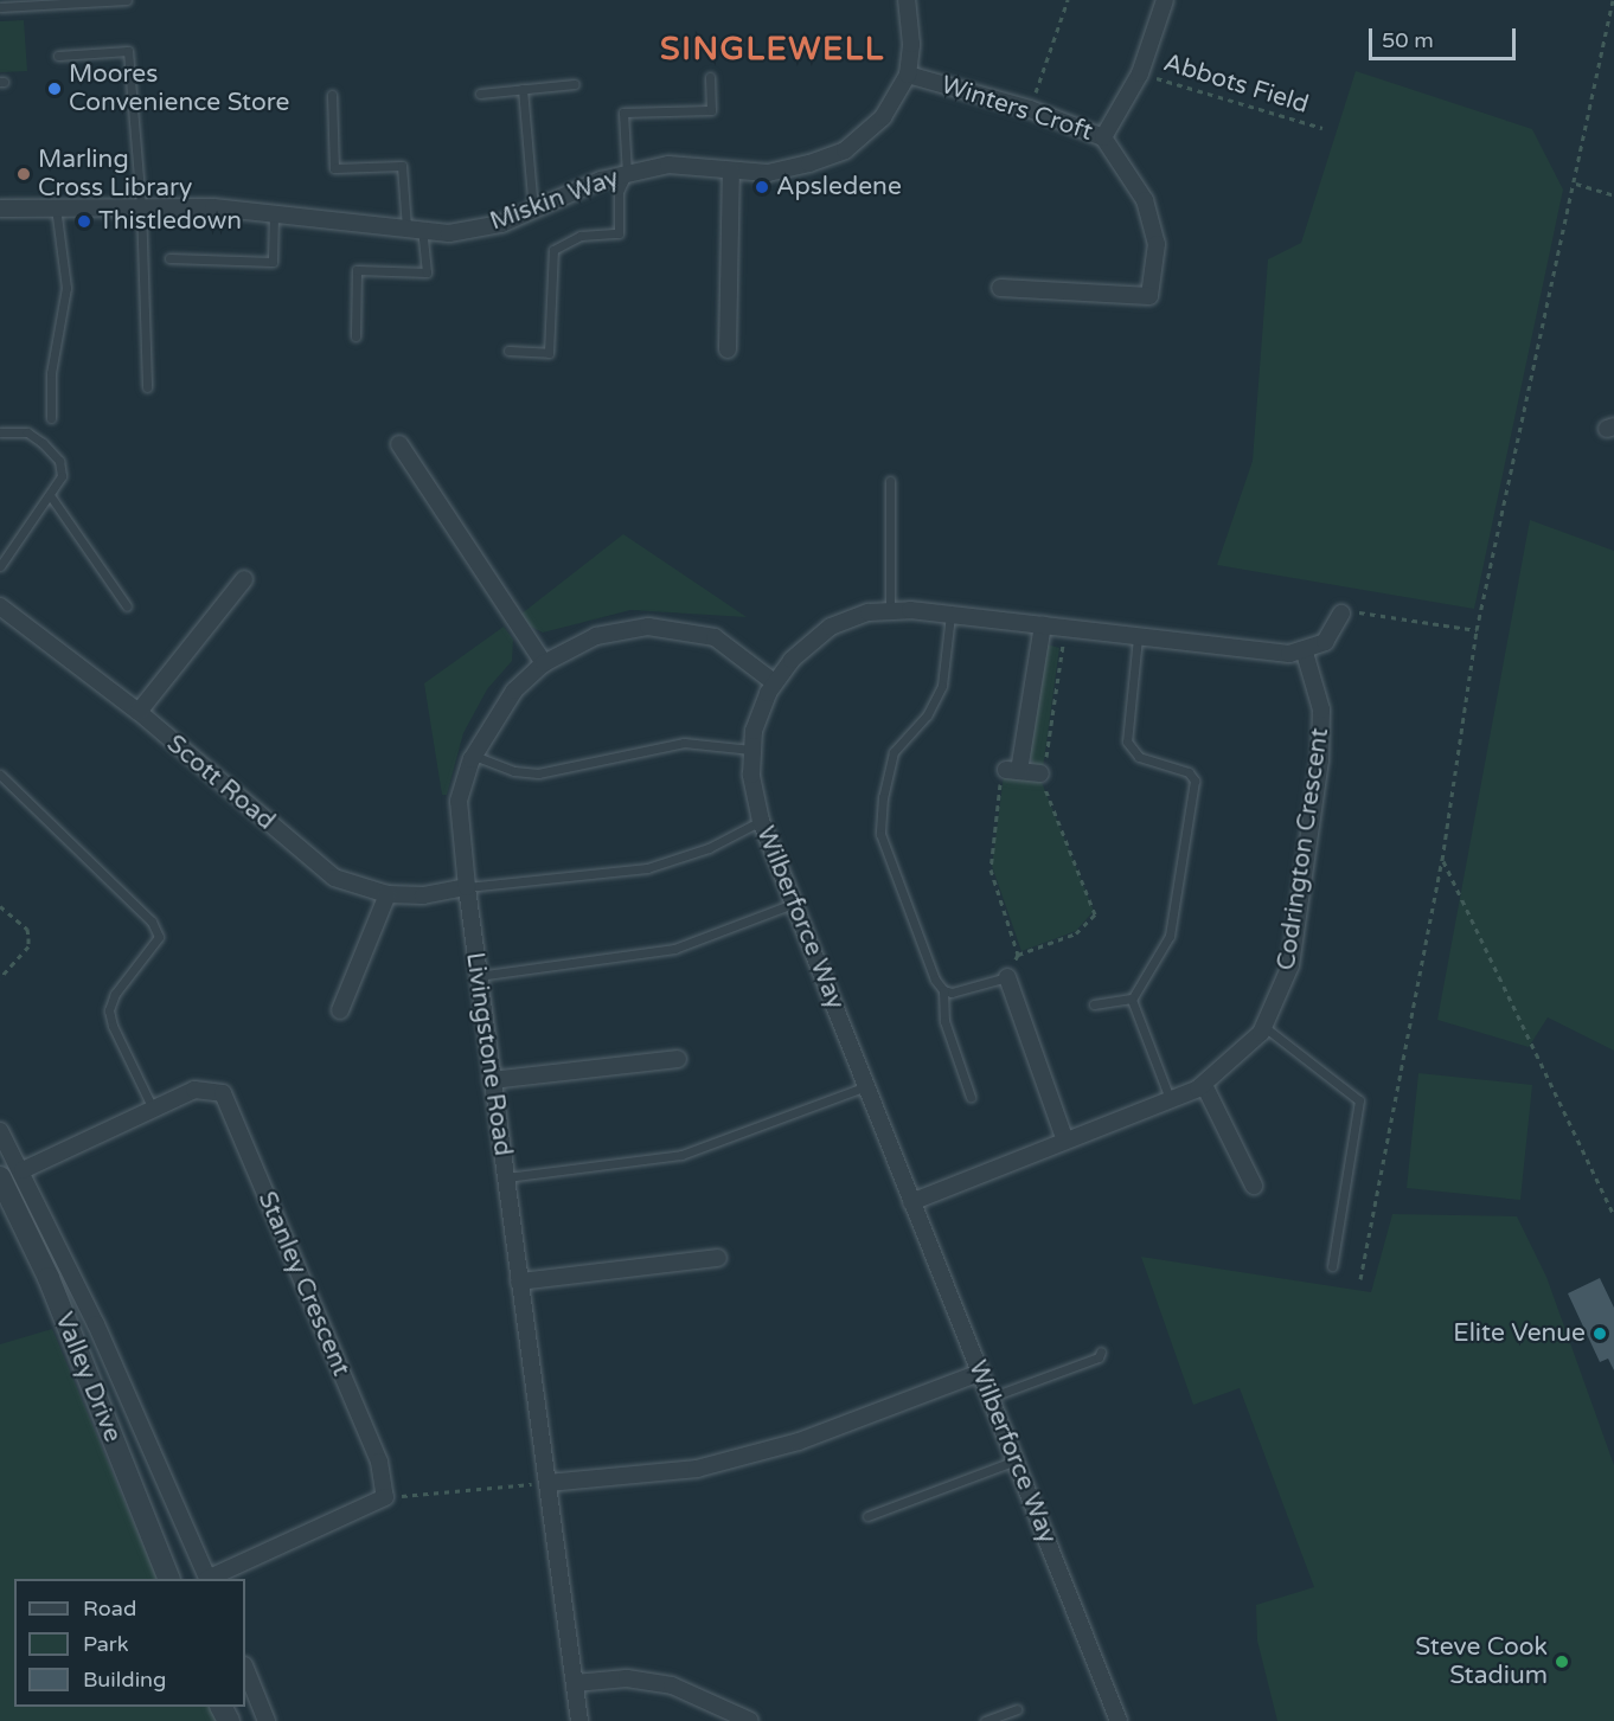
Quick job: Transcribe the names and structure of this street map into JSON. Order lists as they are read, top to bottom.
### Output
{
  "streets": {
    "street": [
      "Winters Croft",
      "Miskin Way",
      "Scott Road",
      "Codrington Crescent",
      "Wilberforce Way",
      "Livingstone Road",
      "Stanley Crescent",
      "Valley Drive"
    ],
    "path": ["Abbots Field"]
  },
  "crossings": [
    ["Winters Croft", "Miskin Way"],
    ["Scott Road", "Livingstone Road"],
    ["Codrington Crescent", "Wilberforce Way"],
    ["Wilberforce Way", "Livingstone Road"]
  ],
  "districts": ["SINGLEWELL"],
  "places": [
    "Moores Convenience Store",
    "Marling Cross Library",
    "Apsledene",
    "Thistledown",
    "Elite Venue",
    "Steve Cook Stadium"
  ],
  "legend": ["Road", "Park", "Building"],
  "scale_bar": "50 m"
}
